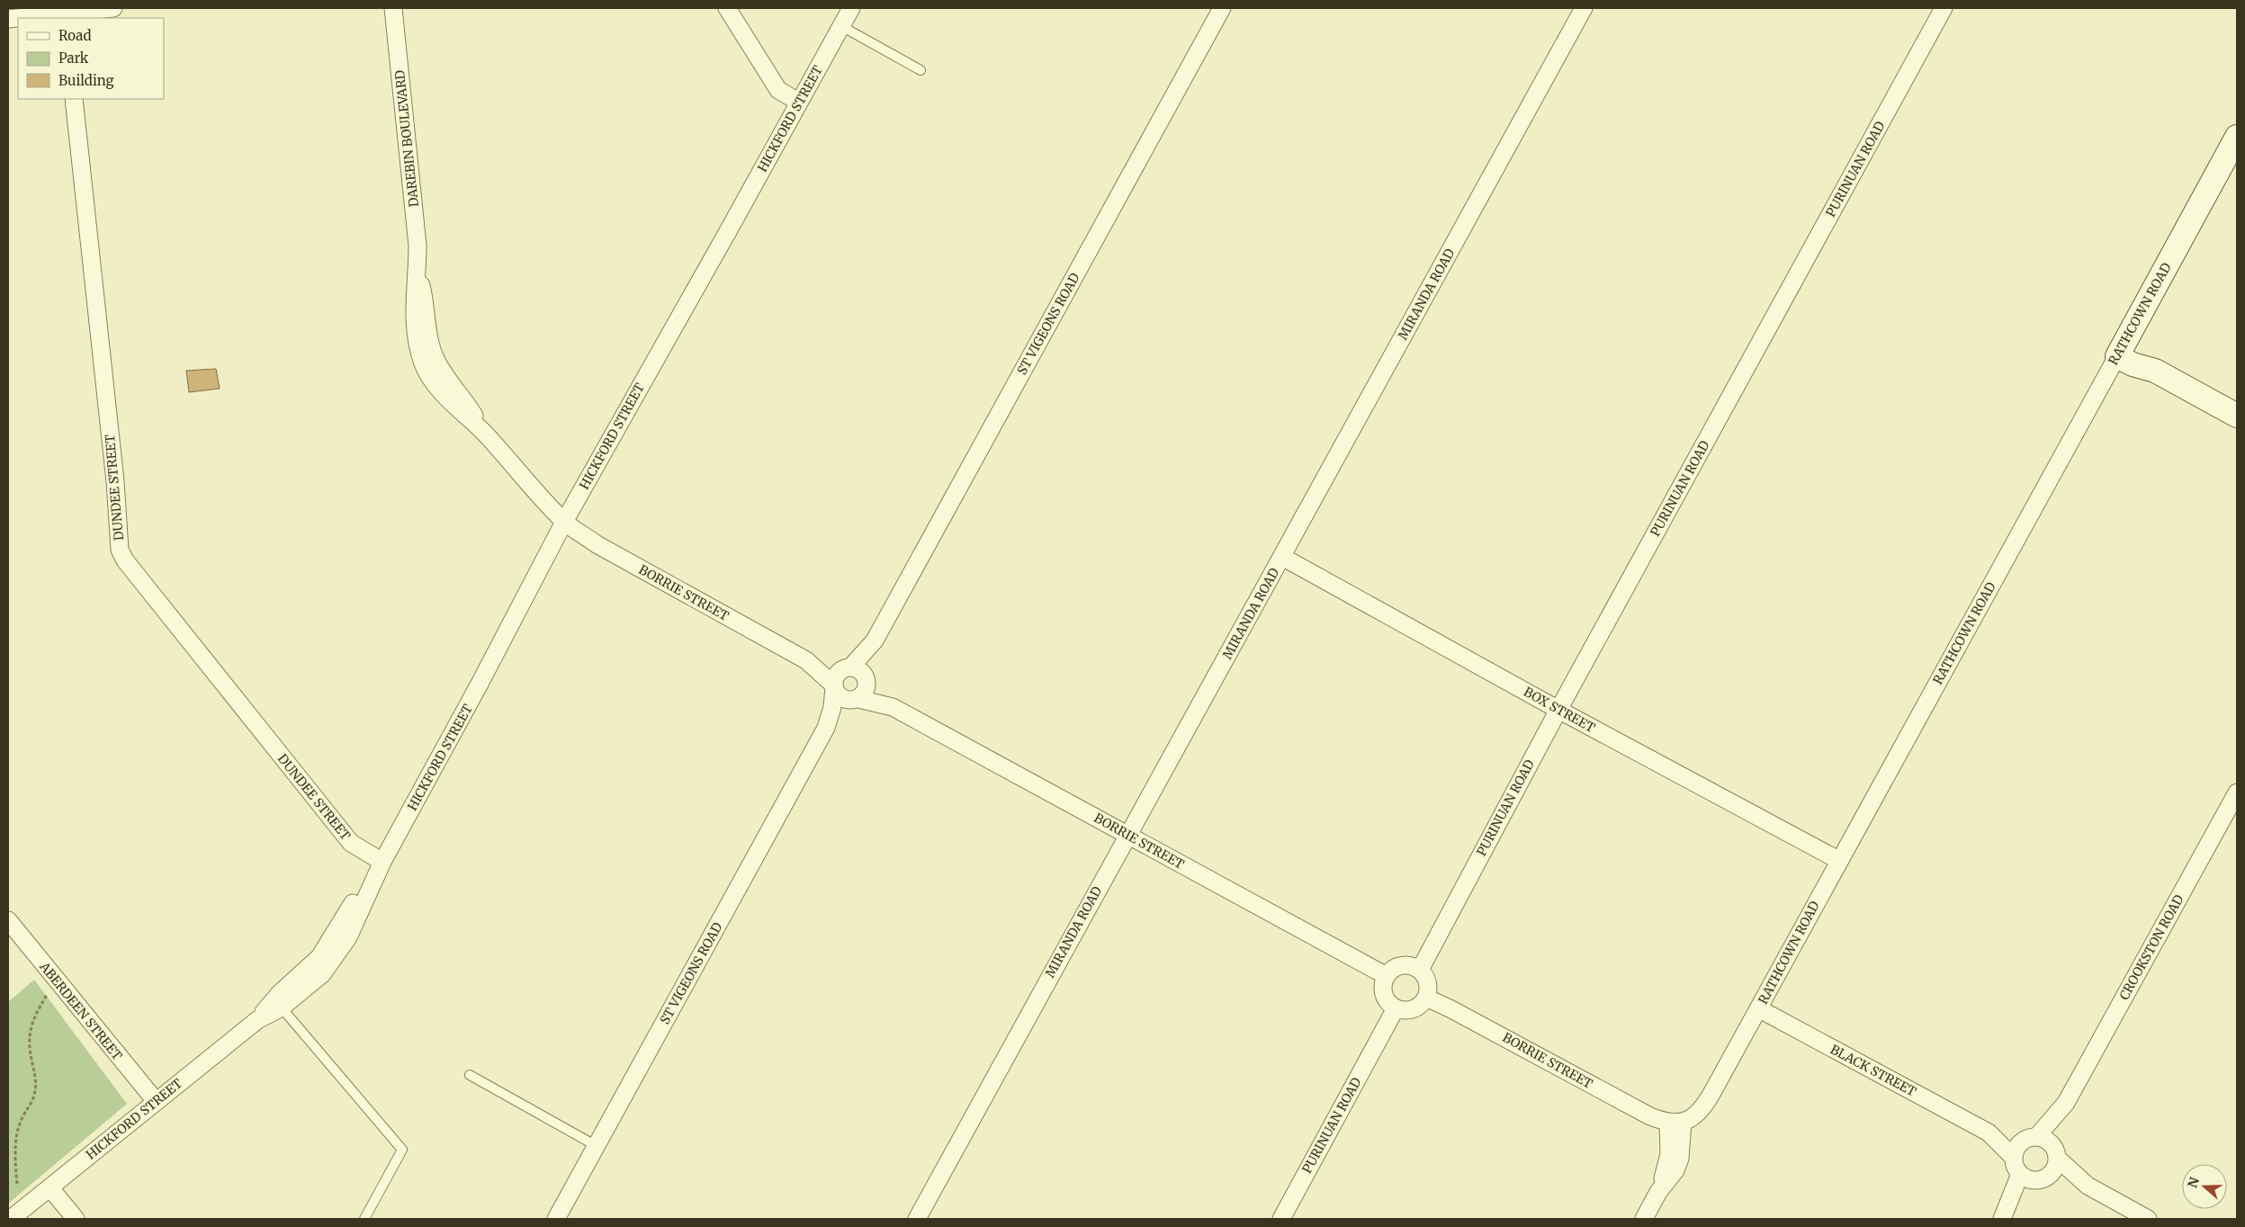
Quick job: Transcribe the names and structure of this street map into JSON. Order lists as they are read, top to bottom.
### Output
{
  "streets": {
    "street": [
      "HICKFORD STREET",
      "DAREBIN BOULEVARD",
      "PURINUAN ROAD",
      "MIRANDA ROAD",
      "RATHCOWN ROAD",
      "ST VIGEONS ROAD",
      "DUNDEE STREET",
      "BORRIE STREET",
      "BOX STREET",
      "CROOKSTON ROAD",
      "ABERDEEN STREET",
      "BLACK STREET"
    ]
  },
  "crossings": [
    ["HICKFORD STREET", "DAREBIN BOULEVARD"],
    ["HICKFORD STREET", "DUNDEE STREET"],
    ["HICKFORD STREET", "BORRIE STREET"],
    ["HICKFORD STREET", "ABERDEEN STREET"],
    ["DAREBIN BOULEVARD", "BORRIE STREET"],
    ["PURINUAN ROAD", "BORRIE STREET"],
    ["PURINUAN ROAD", "BOX STREET"],
    ["MIRANDA ROAD", "BORRIE STREET"],
    ["MIRANDA ROAD", "BOX STREET"],
    ["RATHCOWN ROAD", "BORRIE STREET"],
    ["RATHCOWN ROAD", "BOX STREET"],
    ["RATHCOWN ROAD", "BLACK STREET"],
    ["ST VIGEONS ROAD", "BORRIE STREET"],
    ["CROOKSTON ROAD", "BLACK STREET"]
  ],
  "legend": ["Road", "Park", "Building"],
  "north": "left"
}
